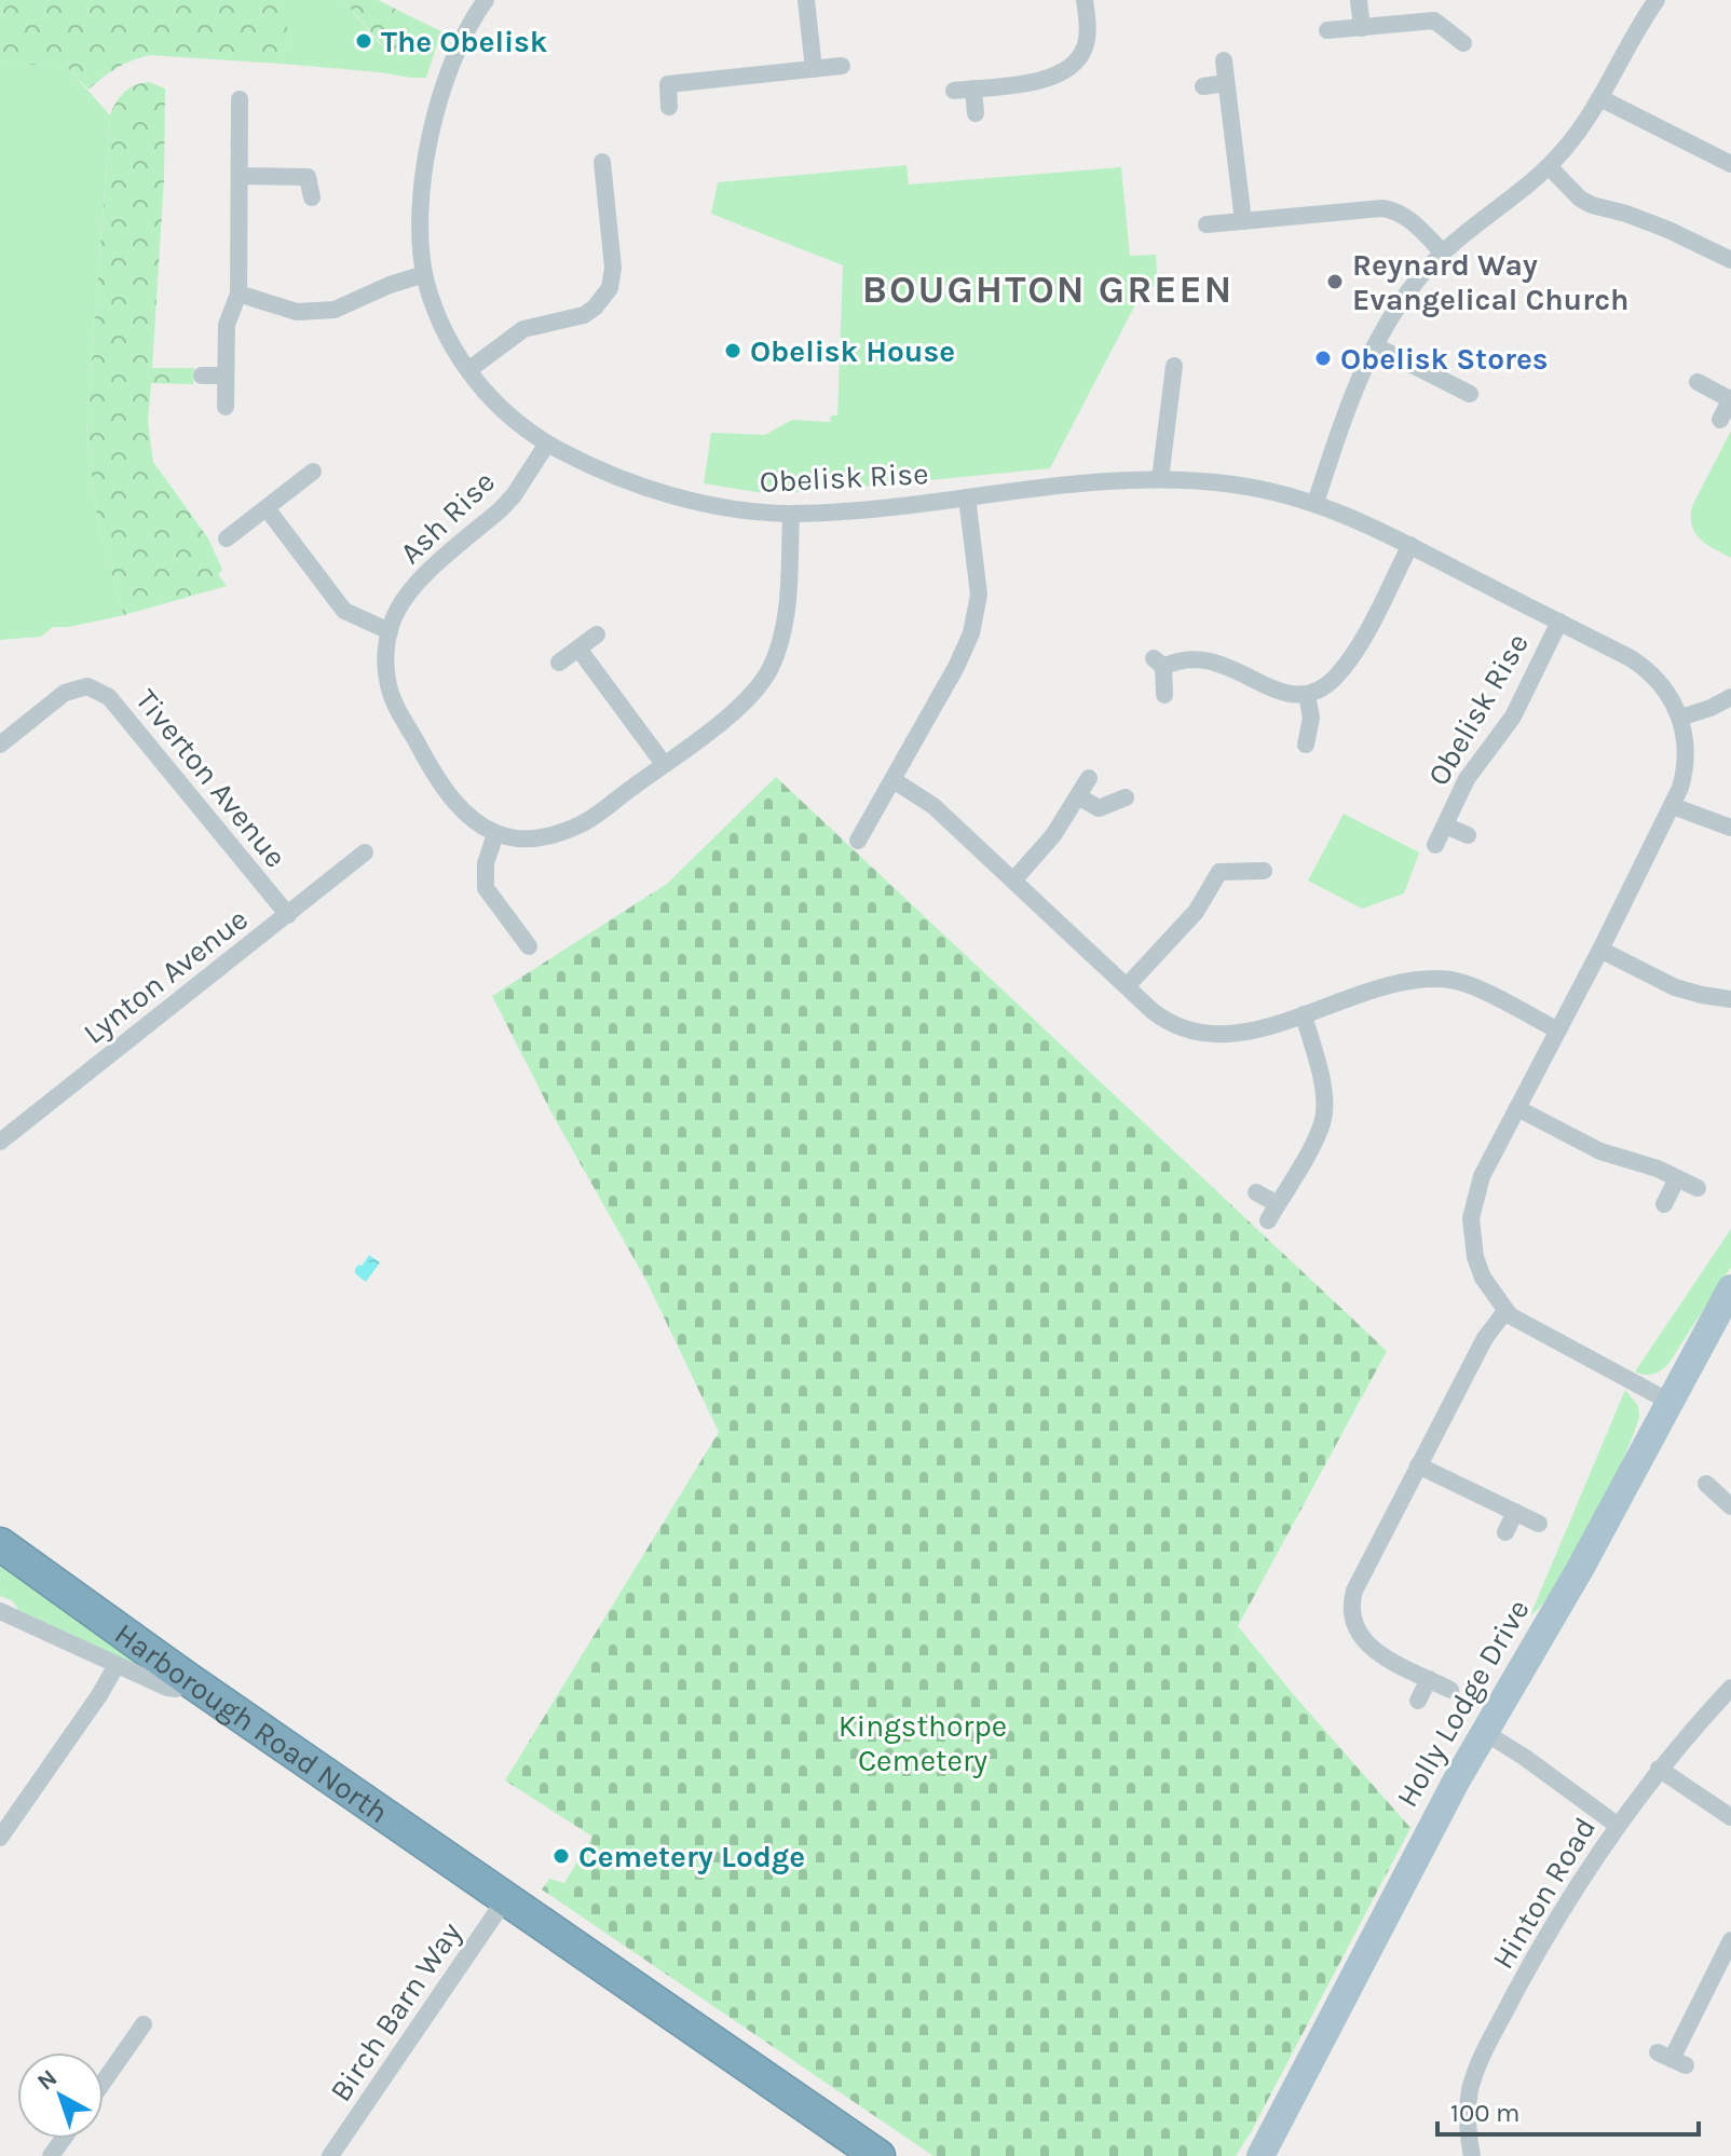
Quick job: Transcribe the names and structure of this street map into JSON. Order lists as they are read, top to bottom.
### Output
{
  "streets": {
    "highway": ["Harborough Road North"],
    "main road": ["Holly Lodge Drive"],
    "street": [
      "Obelisk Rise",
      "Ash Rise",
      "Tiverton Avenue",
      "Lynton Avenue",
      "Hinton Road",
      "Birch Barn Way"
    ]
  },
  "crossings": [
    ["Obelisk Rise", "Ash Rise"],
    ["Obelisk Rise", "Holly Lodge Drive"],
    ["Tiverton Avenue", "Lynton Avenue"],
    ["Harborough Road North", "Birch Barn Way"]
  ],
  "districts": ["BOUGHTON GREEN"],
  "parks": ["Kingsthorpe Cemetery"],
  "places": [
    "The Obelisk",
    "Reynard Way Evangelical Church",
    "Obelisk House",
    "Obelisk Stores",
    "Cemetery Lodge"
  ],
  "scale_bar": "100 m",
  "north": "top left"
}
